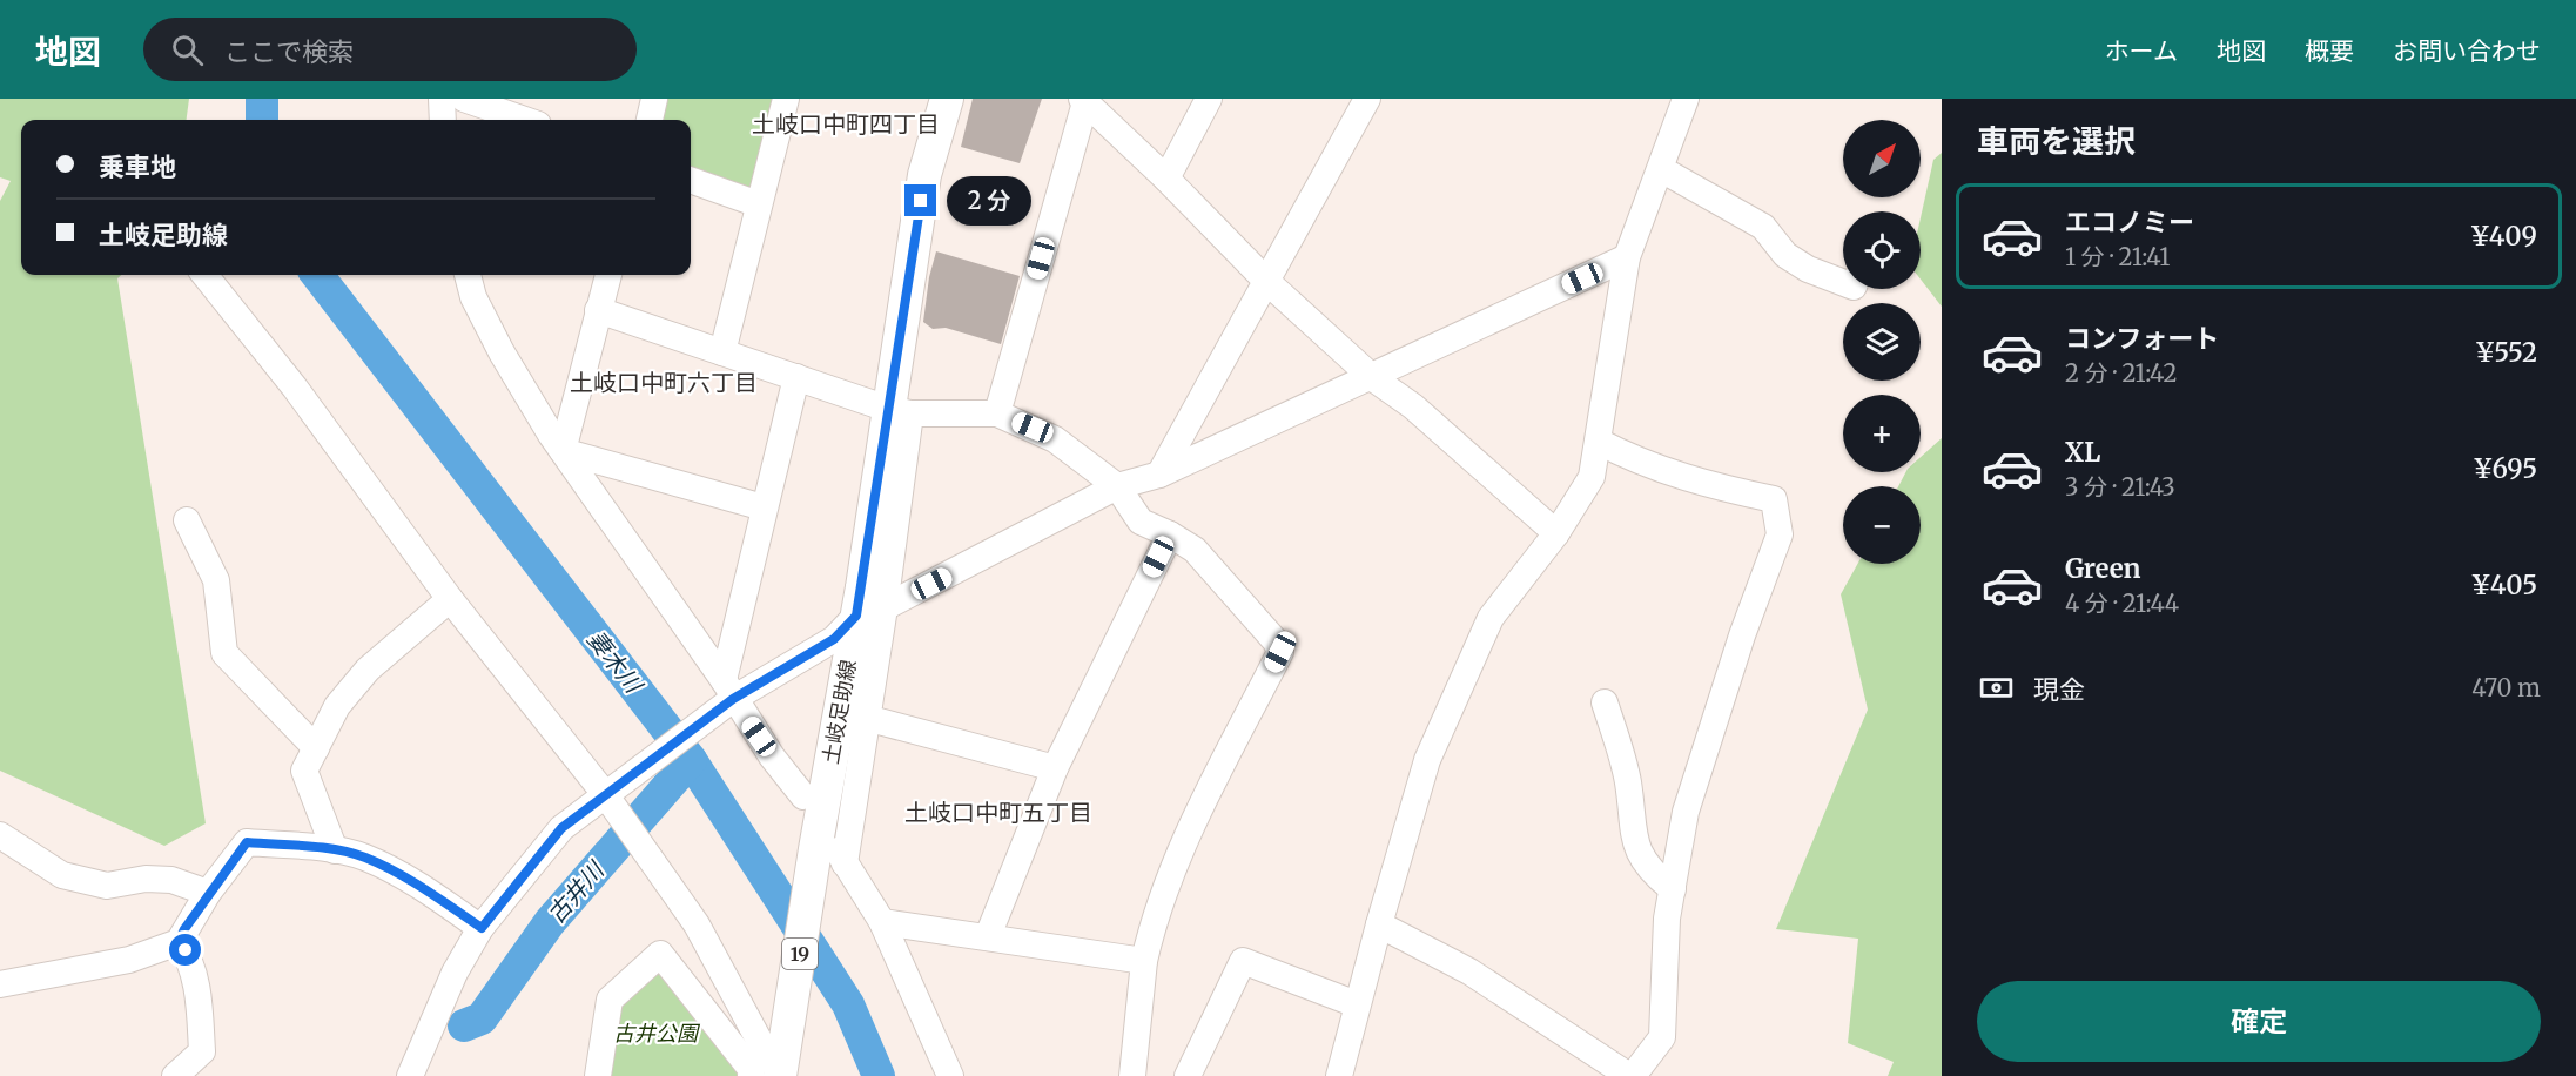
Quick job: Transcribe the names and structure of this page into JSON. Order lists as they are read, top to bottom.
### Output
{
  "streets": {
    "main road": ["土岐足助線", "19"]
  },
  "districts": ["土岐口中町四丁目", "土岐口中町六丁目", "土岐口中町五丁目"],
  "water": ["妻木川", "古井川"],
  "parks": ["古井公園"],
  "north": "top right",
  "page": {
    "header": "地図",
    "search": "ここで検索",
    "nav": [
      "ホーム",
      "地図",
      "概要",
      "お問い合わせ"
    ],
    "heading": "車両を選択",
    "map_buttons": ["+", "−"],
    "banner": ["乗車地", "土岐足助線"],
    "bubble": "2 分",
    "list": [
      {
        "name": "エコノミー",
        "note": "1 分 · 21:41",
        "value": "¥409"
      },
      {
        "name": "コンフォート",
        "note": "2 分 · 21:42",
        "value": "¥552"
      },
      {
        "name": "XL",
        "note": "3 分 · 21:43",
        "value": "¥695"
      },
      {
        "name": "Green",
        "note": "4 分 · 21:44",
        "value": "¥405"
      }
    ],
    "pay": ["現金", "470 m"],
    "buttons": "確定"
  }
}
